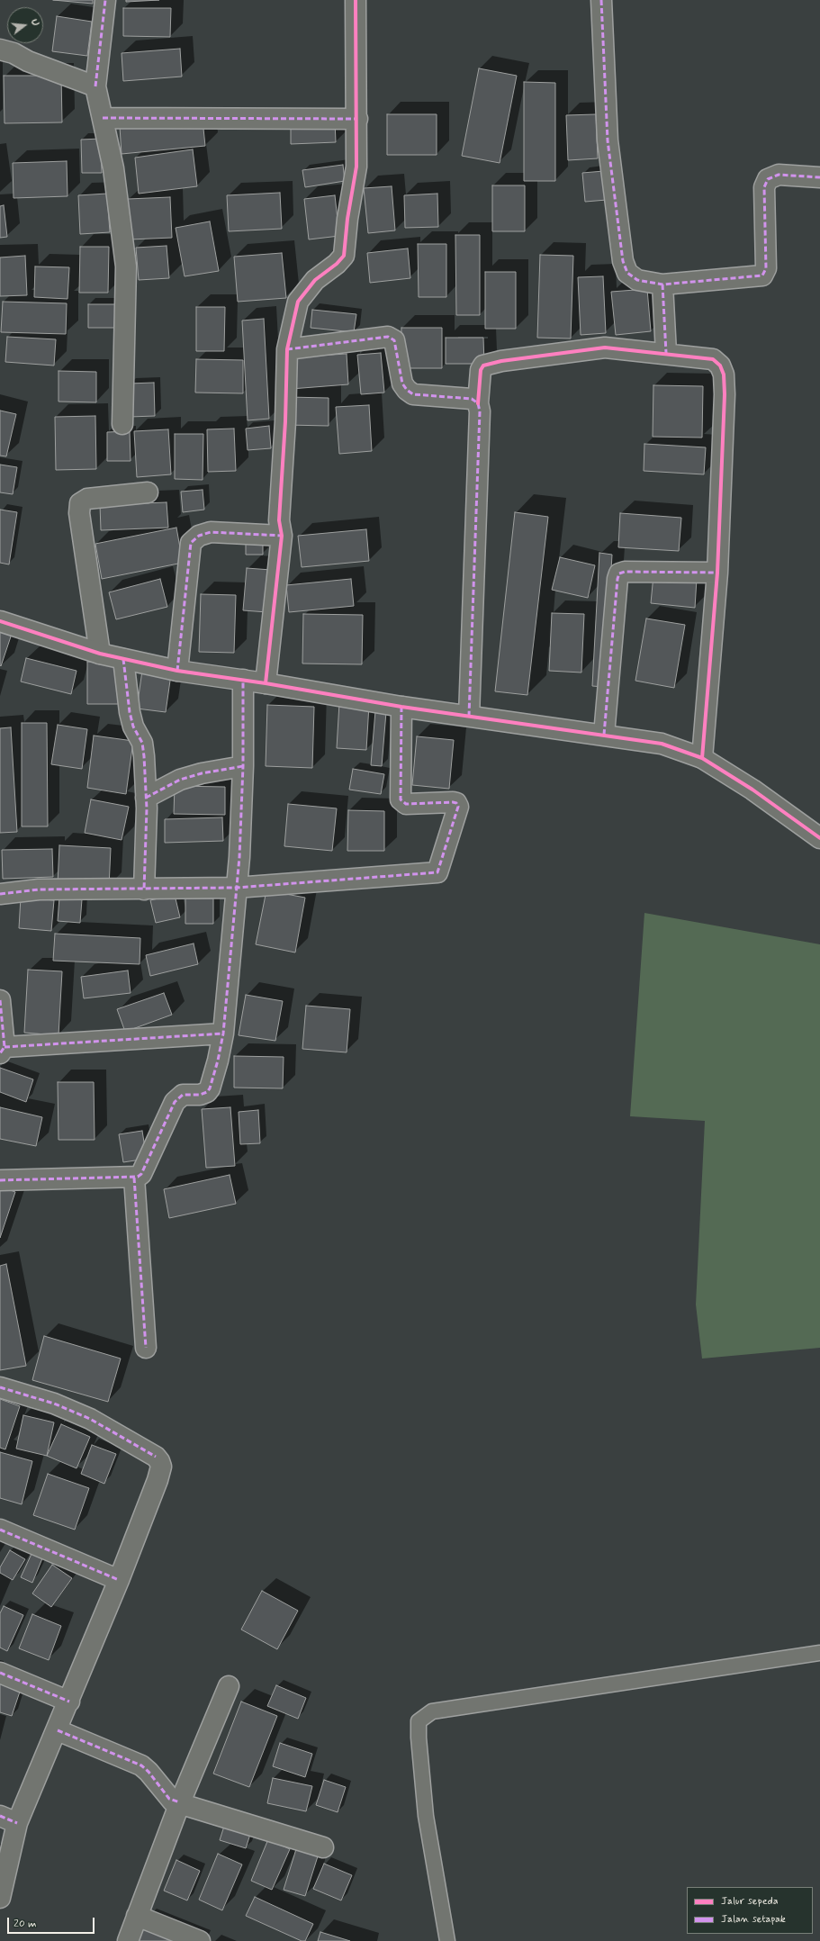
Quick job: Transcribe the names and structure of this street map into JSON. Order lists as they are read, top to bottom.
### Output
{
  "legend": ["Jalur sepeda", "Jalan setapak"],
  "scale_bar": "20 m",
  "north": "right"
}
